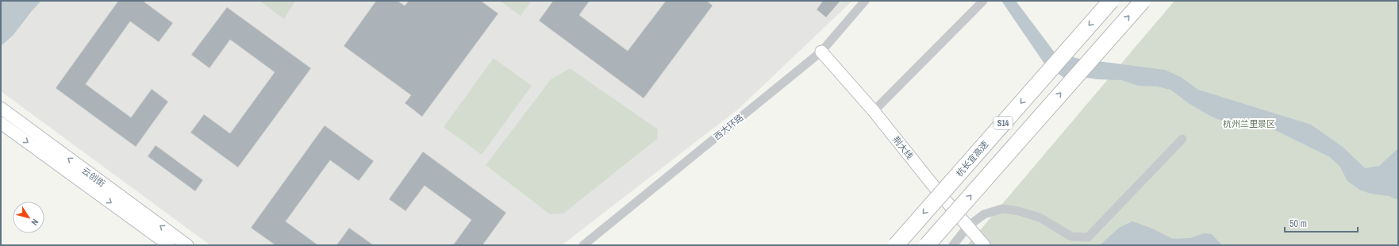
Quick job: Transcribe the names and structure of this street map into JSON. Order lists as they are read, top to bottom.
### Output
{
  "streets": {
    "highway": ["S14", "杭长宜高速"],
    "main road": ["荆大线", "云创街"],
    "street": ["西大环路"]
  },
  "crossings": [
    ["西大环路", "荆大线"]
  ],
  "parks": ["杭州兰里景区"],
  "scale_bar": "50 m",
  "north": "bottom right"
}
